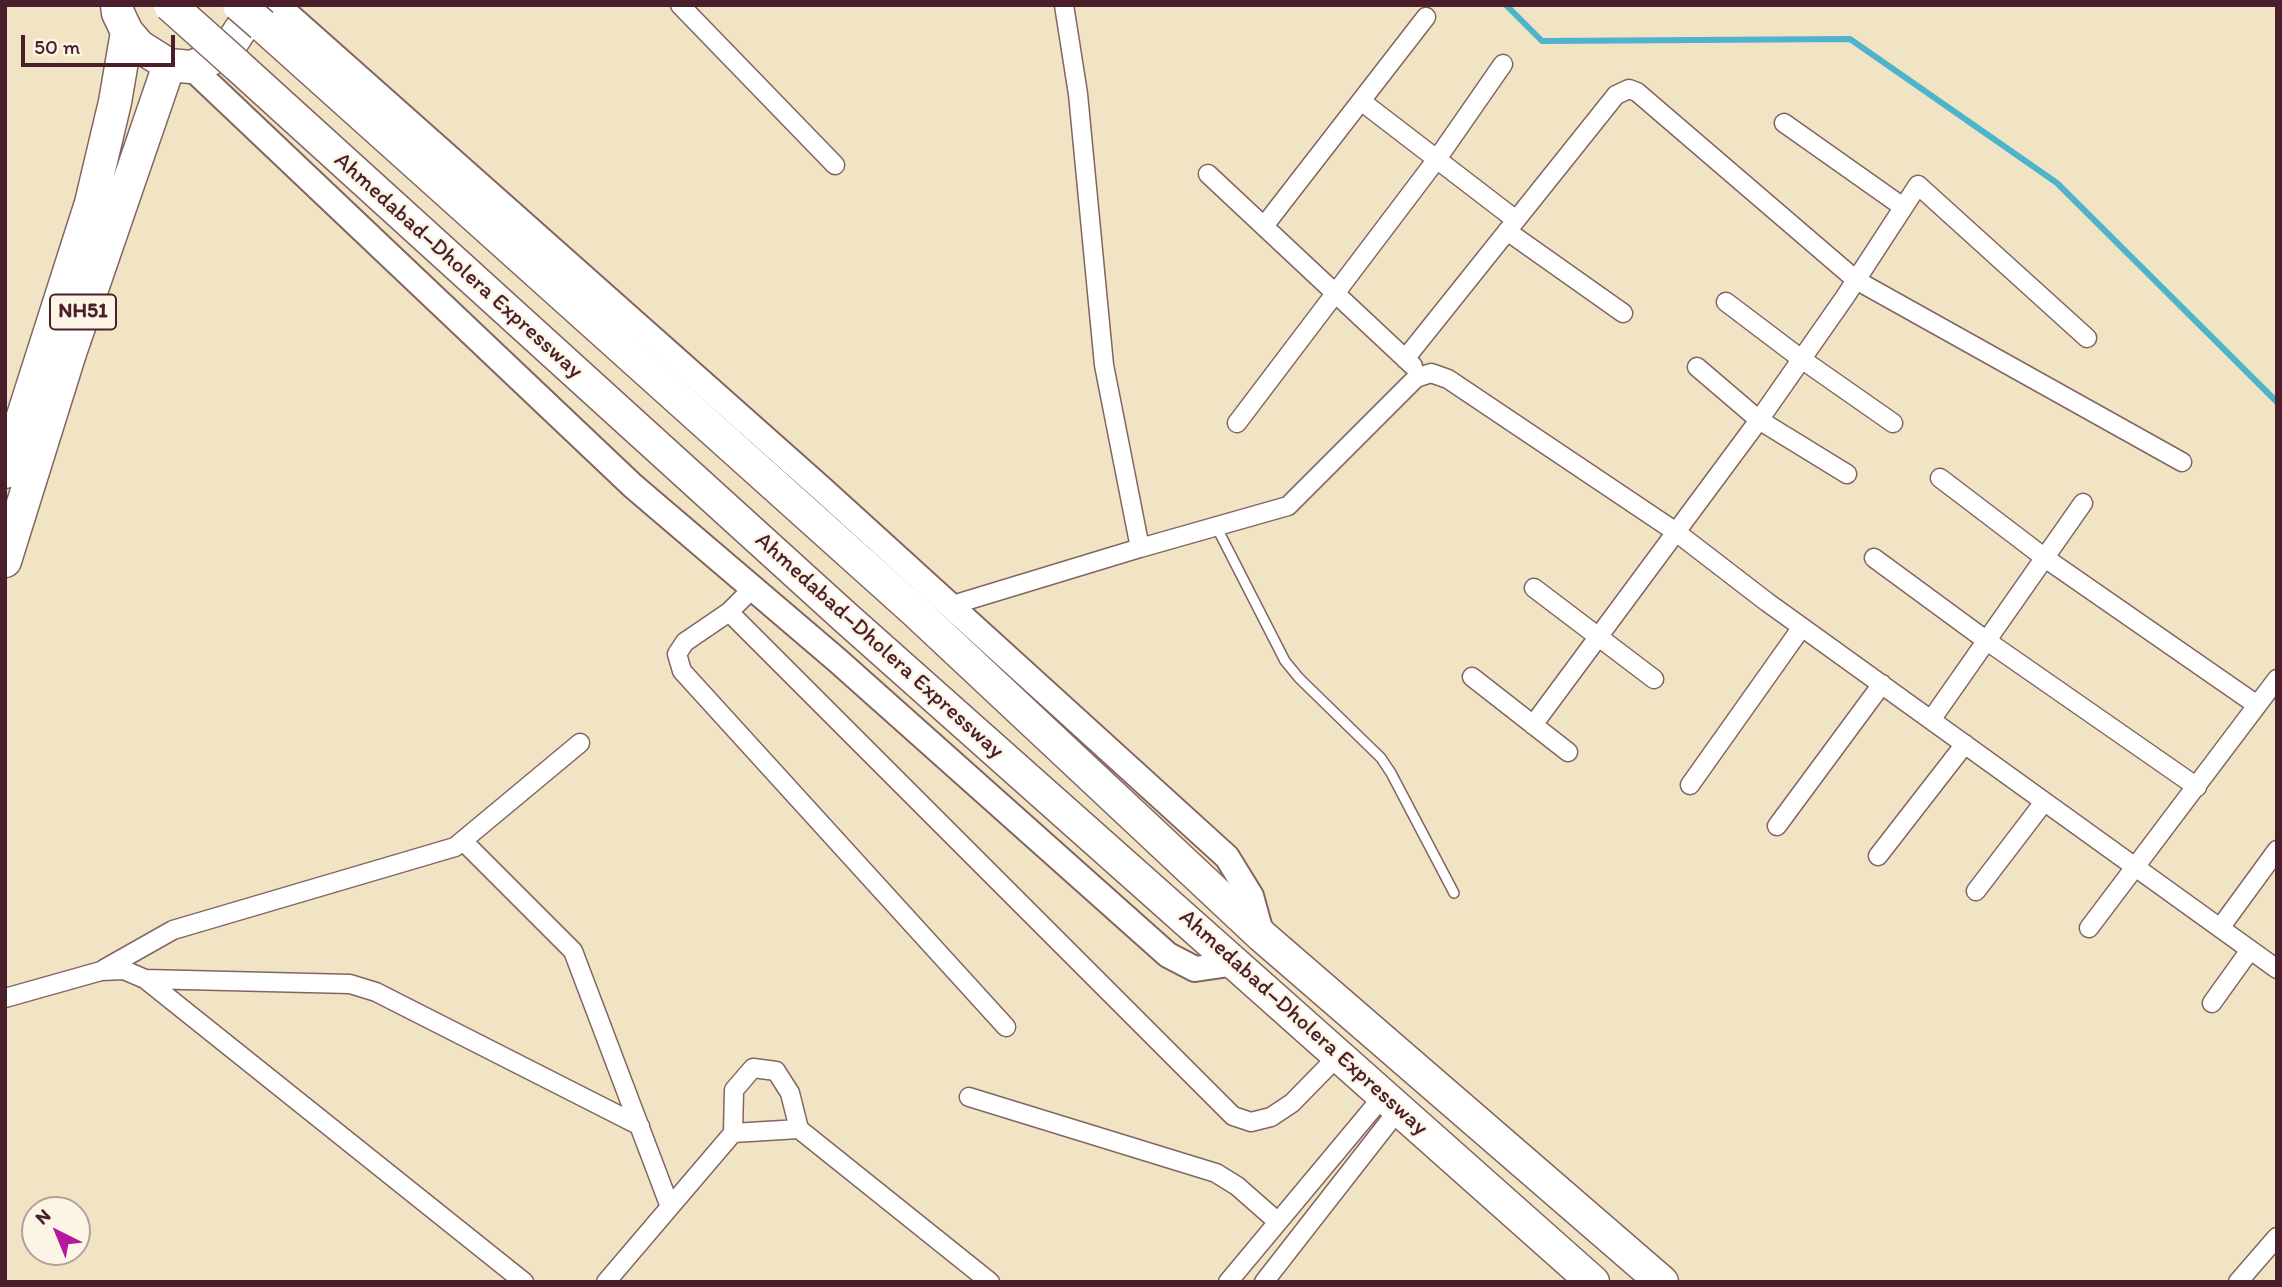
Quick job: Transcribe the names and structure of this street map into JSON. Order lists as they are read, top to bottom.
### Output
{
  "streets": {
    "highway": ["Ahmedabad–Dholera Expressway", "NH51"]
  },
  "scale_bar": "50 m",
  "north": "top left"
}
